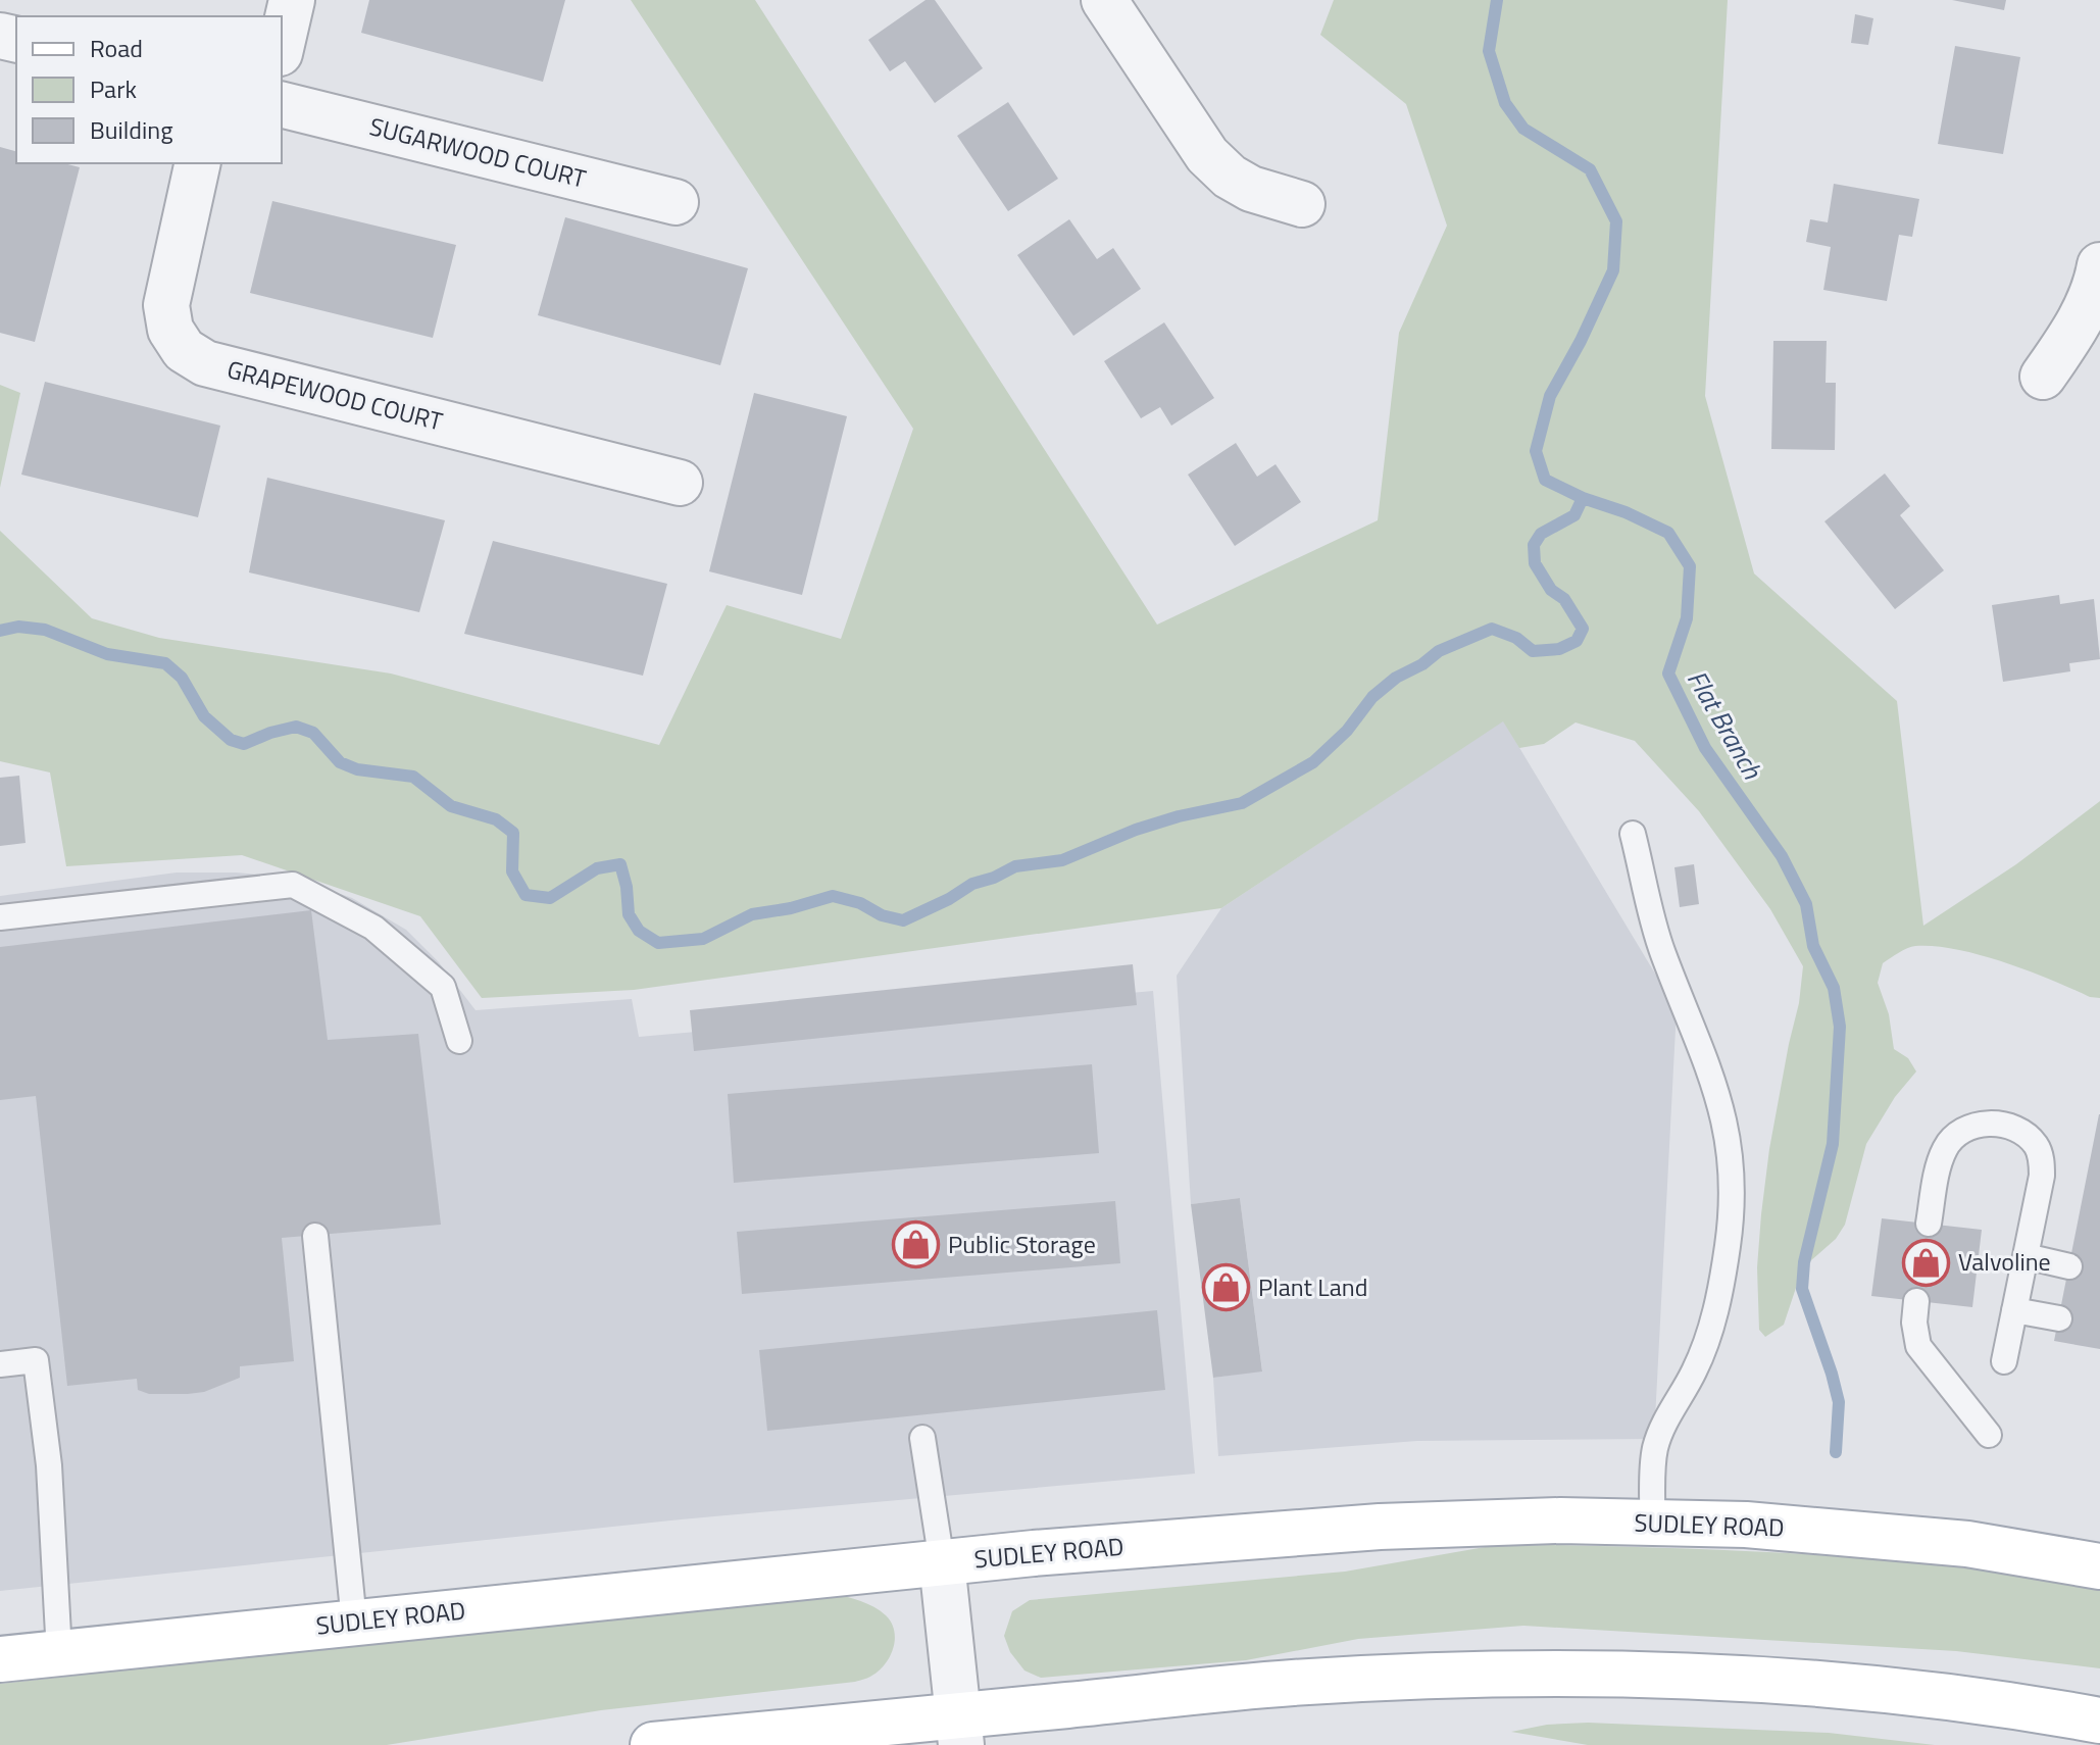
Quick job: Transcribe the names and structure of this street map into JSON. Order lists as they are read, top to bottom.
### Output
{
  "streets": {
    "main road": ["SUDLEY ROAD"],
    "street": ["SUGARWOOD COURT", "GRAPEWOOD COURT"]
  },
  "water": ["Flat Branch"],
  "places": {
    "shop": ["Public Storage", "Valvoline", "Plant Land"]
  },
  "legend": ["Road", "Park", "Building"]
}
